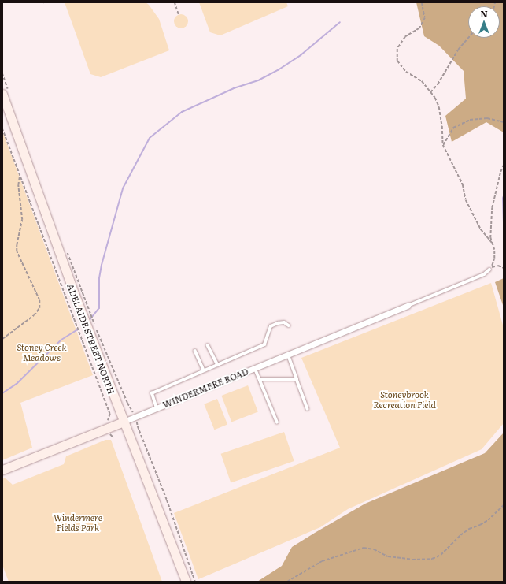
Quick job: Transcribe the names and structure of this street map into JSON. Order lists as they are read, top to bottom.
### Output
{
  "streets": {
    "main road": ["ADELAIDE STREET NORTH", "WINDERMERE ROAD"]
  },
  "crossings": [
    ["ADELAIDE STREET NORTH", "WINDERMERE ROAD"]
  ],
  "parks": ["Stoney Creek Meadows", "Stoneybrook Recreation Field", "Windermere Fields Park"],
  "north": "top"
}
